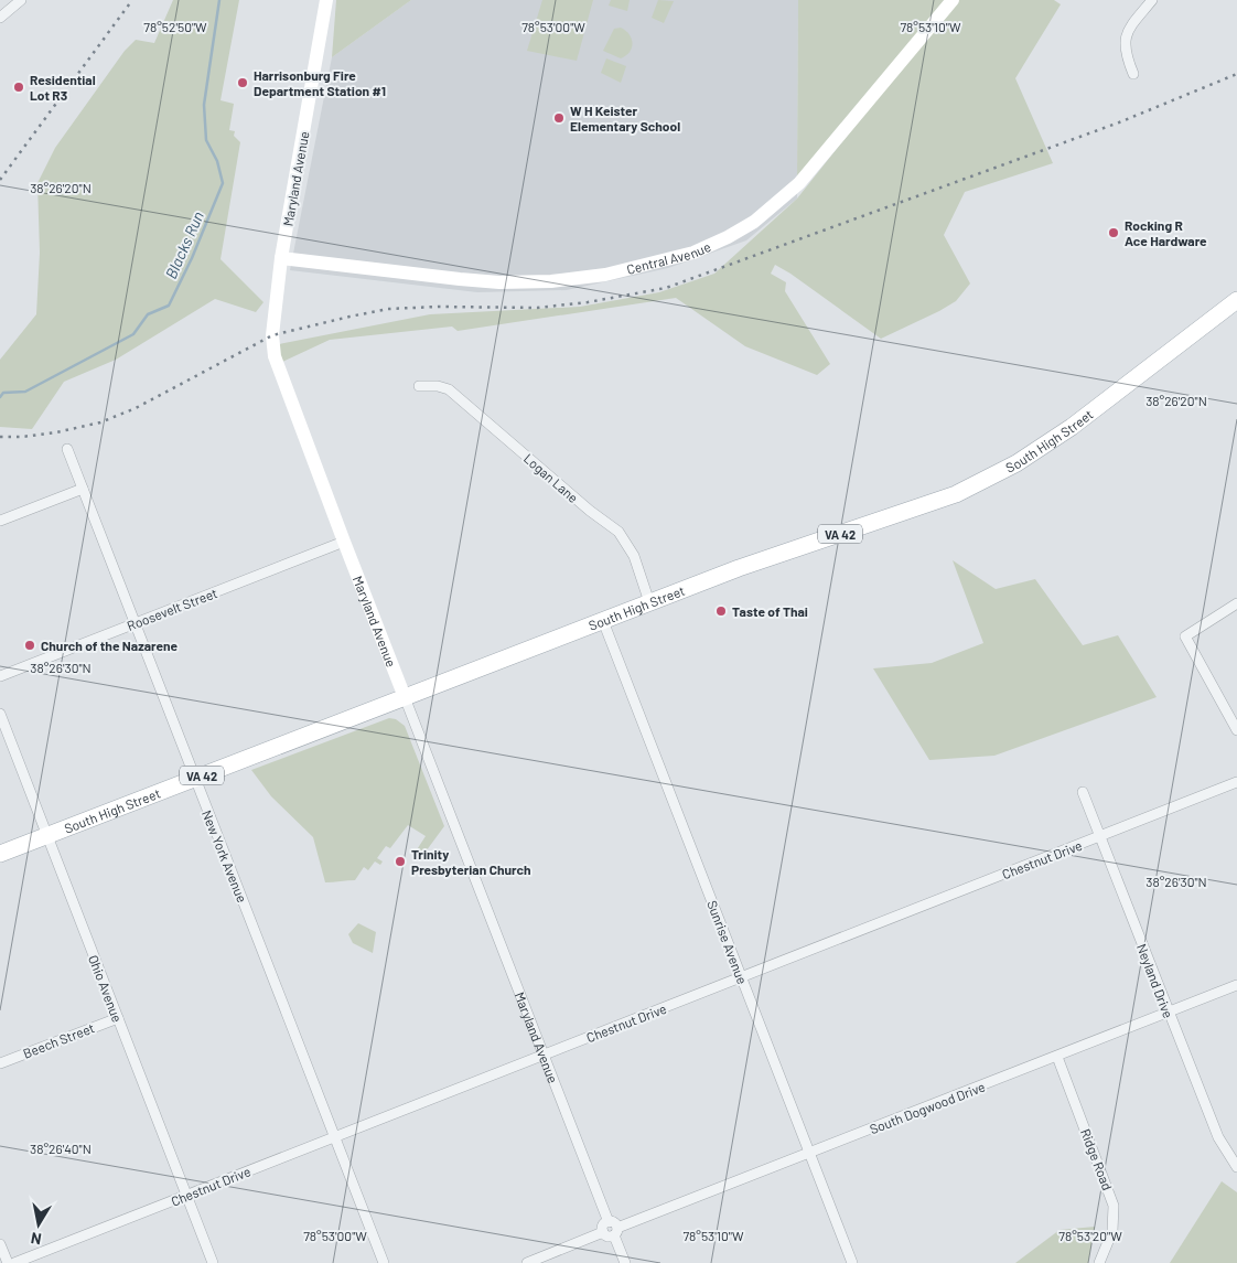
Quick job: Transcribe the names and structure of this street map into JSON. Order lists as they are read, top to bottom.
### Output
{
  "streets": {
    "main road": ["South High Street", "VA 42"],
    "street": [
      "Maryland Avenue",
      "Central Avenue",
      "Logan Lane",
      "Roosevelt Street",
      "New York Avenue",
      "Chestnut Drive",
      "Sunrise Avenue",
      "Neyland Drive",
      "Ohio Avenue",
      "Beech Street",
      "South Dogwood Drive",
      "Ridge Road"
    ]
  },
  "crossings": [
    ["Maryland Avenue", "Central Avenue"],
    ["Maryland Avenue", "South High Street"],
    ["Maryland Avenue", "Roosevelt Street"],
    ["Maryland Avenue", "Chestnut Drive"],
    ["Maryland Avenue", "South Dogwood Drive"],
    ["South High Street", "Logan Lane"],
    ["South High Street", "New York Avenue"],
    ["South High Street", "Sunrise Avenue"],
    ["South High Street", "Ohio Avenue"],
    ["Roosevelt Street", "New York Avenue"],
    ["New York Avenue", "Chestnut Drive"],
    ["Chestnut Drive", "Sunrise Avenue"],
    ["Chestnut Drive", "Neyland Drive"],
    ["Chestnut Drive", "Ohio Avenue"],
    ["Sunrise Avenue", "South Dogwood Drive"],
    ["Neyland Drive", "South Dogwood Drive"],
    ["Ohio Avenue", "Beech Street"],
    ["South Dogwood Drive", "Ridge Road"]
  ],
  "water": ["Blacks Run"],
  "places": [
    "Harrisonburg Fire Department Station #1",
    "Residential Lot R3",
    "W H Keister Elementary School",
    "Rocking R Ace Hardware",
    "Taste of Thai",
    "Church of the Nazarene",
    "Trinity Presbyterian Church"
  ],
  "north": "bottom",
  "coordinates": [
    "78°52'50\"W",
    "78°53'00\"W",
    "78°53'10\"W",
    "38°26'20\"N",
    "38°26'30\"N",
    "38°26'40\"N",
    "78°53'20\"W"
  ]
}
